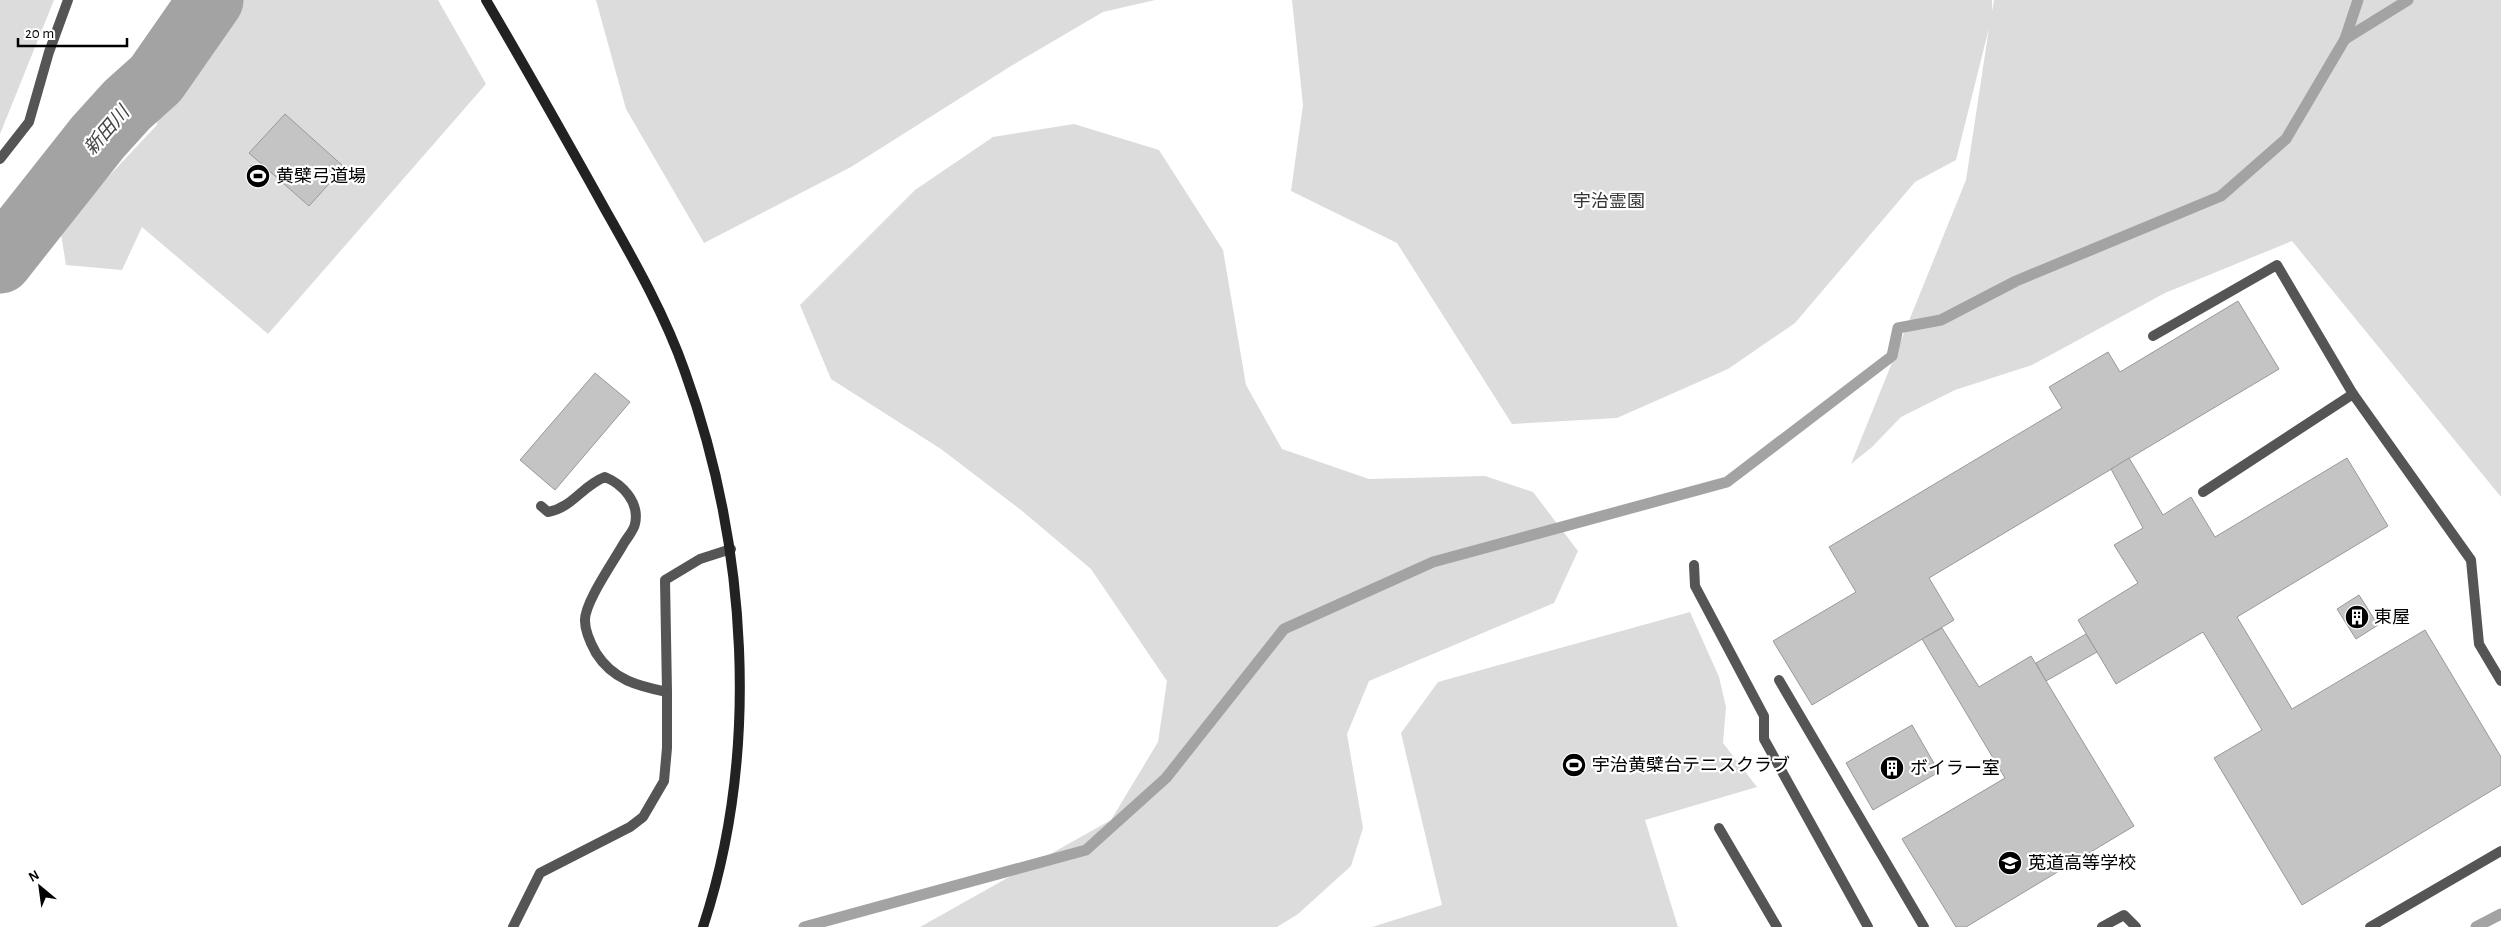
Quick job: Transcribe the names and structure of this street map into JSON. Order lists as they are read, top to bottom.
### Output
{
  "water": ["新田川"],
  "parks": ["宇治霊園"],
  "places": {
    "sports": ["黄檗弓道場", "宇治黄檗台テニスクラブ"],
    "building": ["東屋", "ボイラー室"],
    "school or university": ["莵道高等学校"]
  },
  "scale_bar": "20 m",
  "north": "top left"
}
